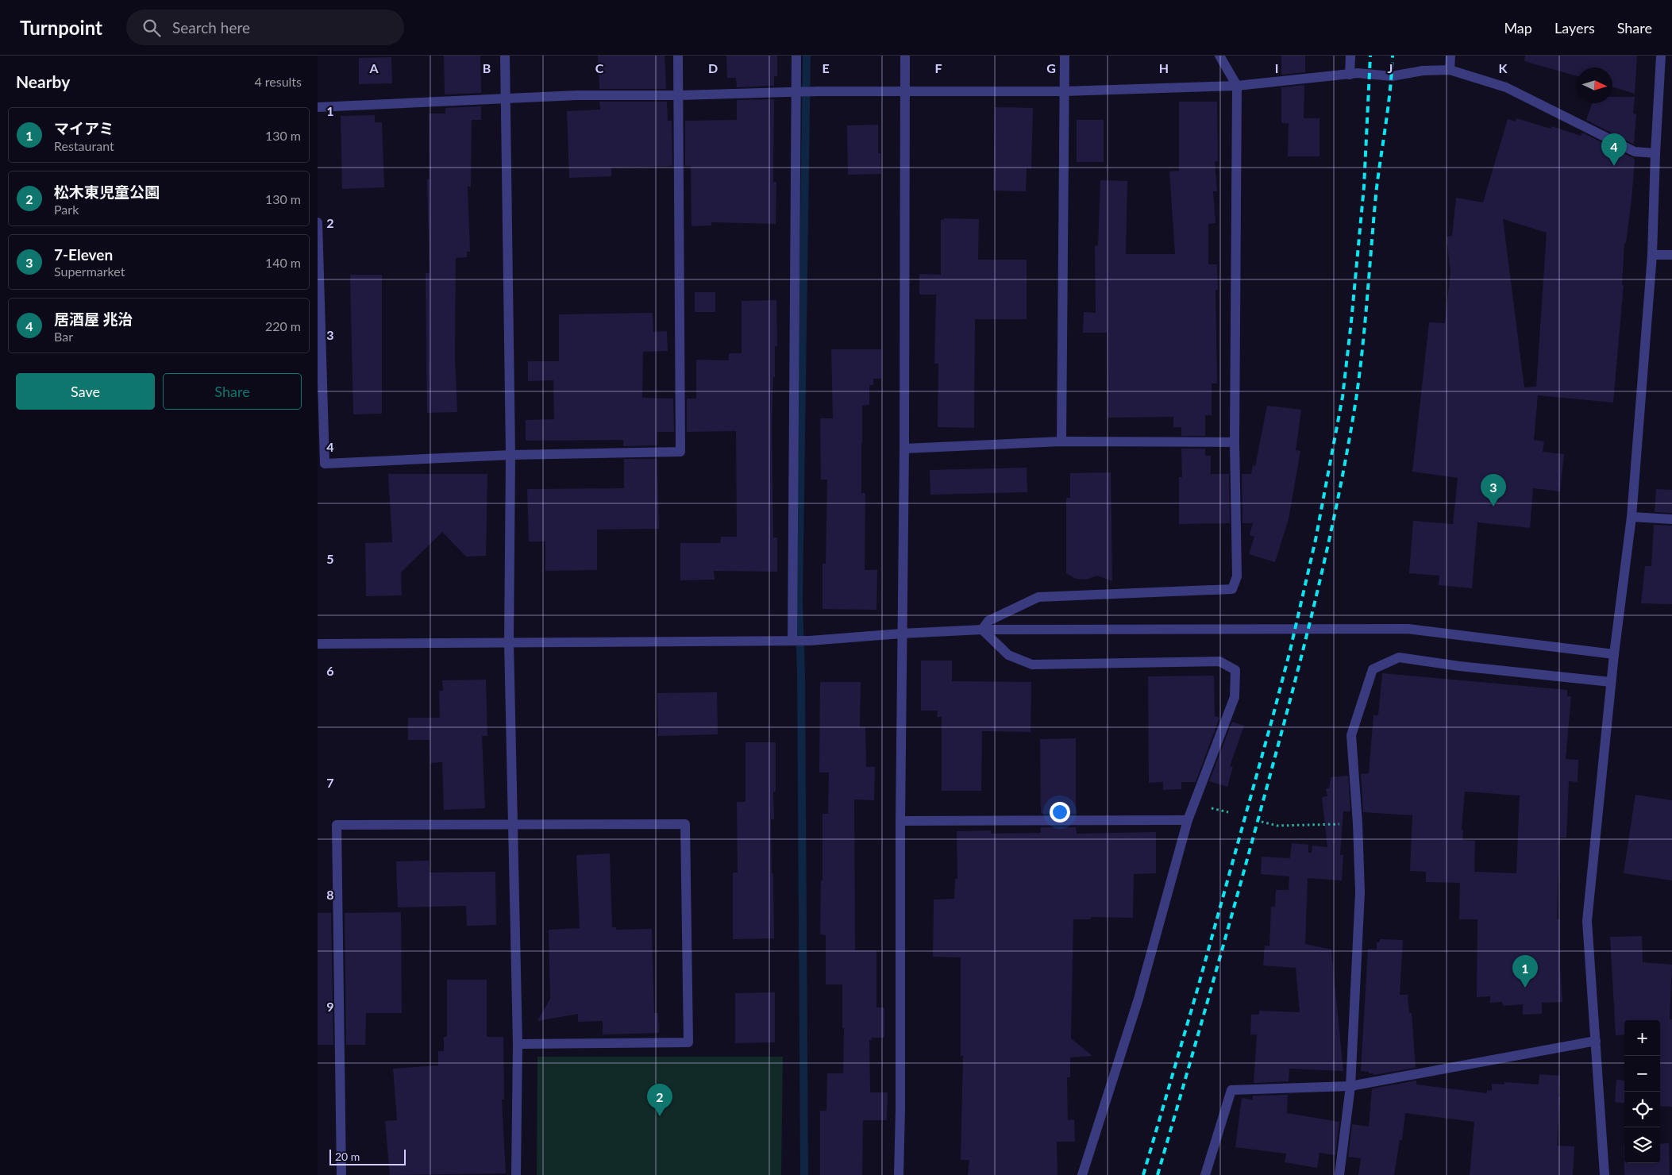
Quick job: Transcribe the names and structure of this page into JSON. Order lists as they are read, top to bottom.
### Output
{
  "scale_bar": "20 m",
  "north": "right",
  "page": {
    "header": "Turnpoint",
    "search": "Search here",
    "nav": ["Map", "Layers", "Share"],
    "heading": ["Nearby", "4 results"],
    "list": [
      {
        "mark": "1",
        "name": "マイアミ",
        "note": "Restaurant",
        "value": "130 m"
      },
      {
        "mark": "2",
        "name": "松木東児童公園",
        "note": "Park",
        "value": "130 m"
      },
      {
        "mark": "3",
        "name": "7-Eleven",
        "note": "Supermarket",
        "value": "140 m"
      },
      {
        "mark": "4",
        "name": "居酒屋 兆治",
        "note": "Bar",
        "value": "220 m"
      }
    ],
    "pins": [
      "4",
      "3",
      "1",
      "2"
    ],
    "buttons": ["Save", "Share"],
    "map_buttons": ["+", "−"],
    "scale": "20 m"
  },
  "grid": {
    "columns": [
      "A",
      "B",
      "C",
      "D",
      "E",
      "F",
      "G",
      "H",
      "I",
      "J",
      "K"
    ],
    "rows": [
      "1",
      "2",
      "3",
      "4",
      "5",
      "6",
      "7",
      "8",
      "9"
    ]
  }
}
